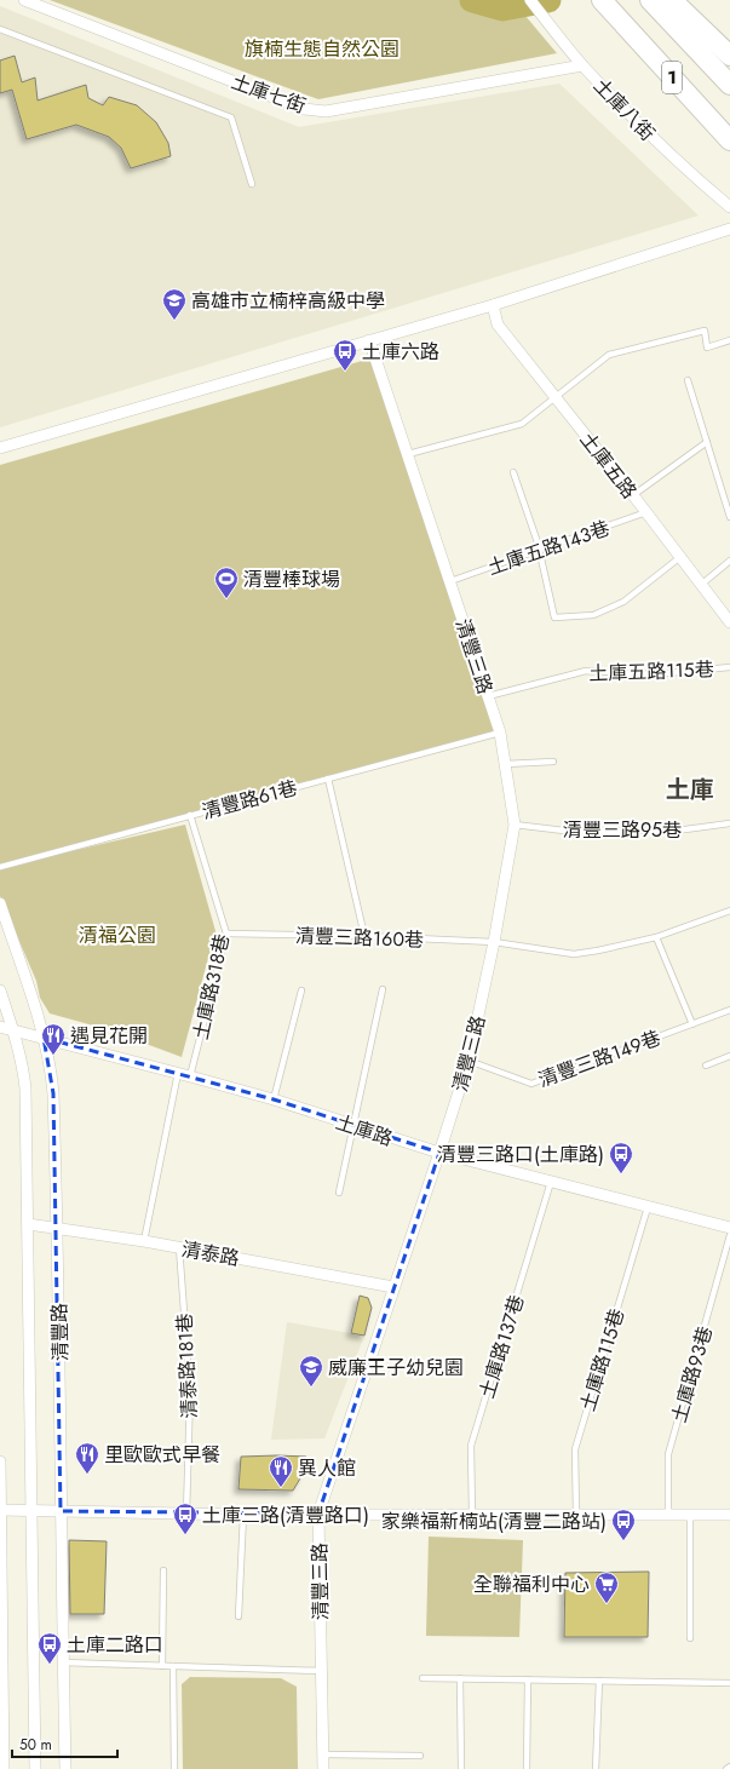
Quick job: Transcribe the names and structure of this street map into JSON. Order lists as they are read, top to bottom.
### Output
{
  "streets": {
    "highway": ["1"],
    "street": [
      "土庫七街",
      "土庫八街",
      "土庫五路",
      "清豐三路",
      "土庫路",
      "清泰路",
      "清豐路"
    ],
    "lane": [
      "土庫五路143巷",
      "土庫五路115巷",
      "清豐路61巷",
      "清豐三路95巷",
      "清豐三路160巷",
      "土庫路318巷",
      "清豐三路149巷",
      "土庫路137巷",
      "土庫路115巷",
      "清泰路181巷",
      "土庫路93巷"
    ]
  },
  "crossings": [
    ["土庫七街", "土庫八街"],
    ["土庫五路", "土庫五路143巷"],
    ["土庫五路143巷", "清豐三路"],
    ["清豐三路", "土庫五路115巷"],
    ["清豐三路", "清豐路61巷"],
    ["清豐三路", "清豐三路95巷"],
    ["清豐三路", "清豐三路160巷"],
    ["清豐三路", "清豐三路149巷"],
    ["清豐三路", "土庫路"],
    ["清豐三路", "清泰路"],
    ["清豐路61巷", "土庫路318巷"],
    ["清豐三路160巷", "土庫路318巷"],
    ["土庫路318巷", "土庫路"],
    ["土庫路", "清豐路"],
    ["土庫路", "土庫路137巷"],
    ["土庫路", "土庫路115巷"],
    ["清泰路", "清豐路"],
    ["清泰路", "清泰路181巷"]
  ],
  "districts": ["土庫"],
  "parks": ["旗楠生態自然公園", "清福公園"],
  "places": {
    "school or university": ["高雄市立楠梓高級中學", "威廉王子幼兒園"],
    "bus stop": [
      "土庫六路",
      "清豐三路口(土庫路)",
      "土庫三路(清豐路口)",
      "家樂福新楠站(清豐二路站)",
      "土庫二路口"
    ],
    "sports": ["清豐棒球場"],
    "restaurant": ["遇見花開", "里歐歐式早餐", "異人館"],
    "supermarket": ["全聯福利中心"]
  },
  "scale_bar": "50 m"
}
